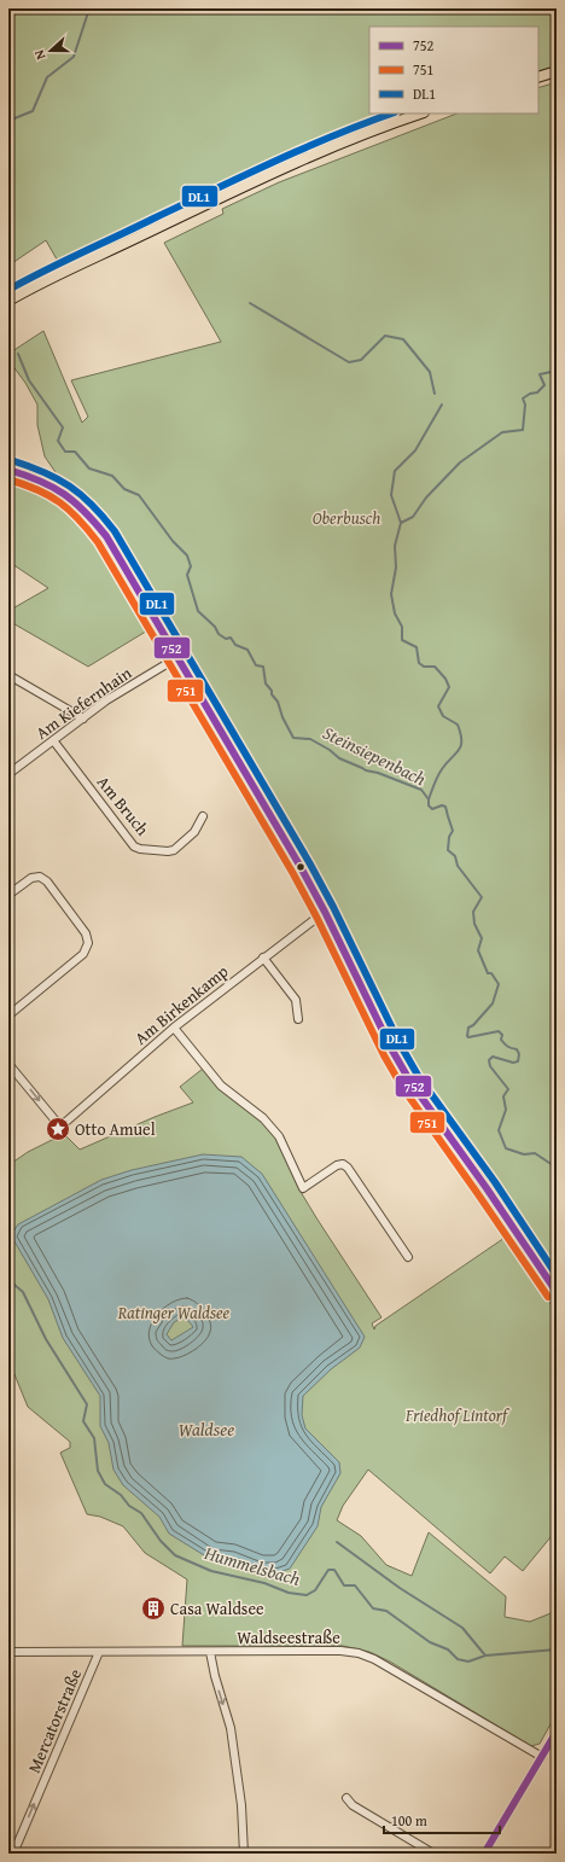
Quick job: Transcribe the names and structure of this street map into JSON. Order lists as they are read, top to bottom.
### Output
{
  "streets": {
    "street": [
      "Am Kiefernhain",
      "Am Bruch",
      "Am Birkenkamp",
      "Waldseestraße",
      "Mercatorstraße"
    ]
  },
  "crossings": [
    ["Am Kiefernhain", "Am Bruch"],
    ["Waldseestraße", "Mercatorstraße"]
  ],
  "one_way": ["Mercatorstraße"],
  "water": ["Steinsiepenbach", "Waldsee", "Hummelsbach"],
  "parks": ["Oberbusch", "Ratinger Waldsee", "Friedhof Lintorf"],
  "places": {
    "place": ["Otto Amuel"],
    "building": ["Casa Waldsee"]
  },
  "lines": ["transit line DL1", "transit line 752", "transit line 751"],
  "legend": ["752", "751", "DL1"],
  "scale_bar": "100 m",
  "north": "left"
}
